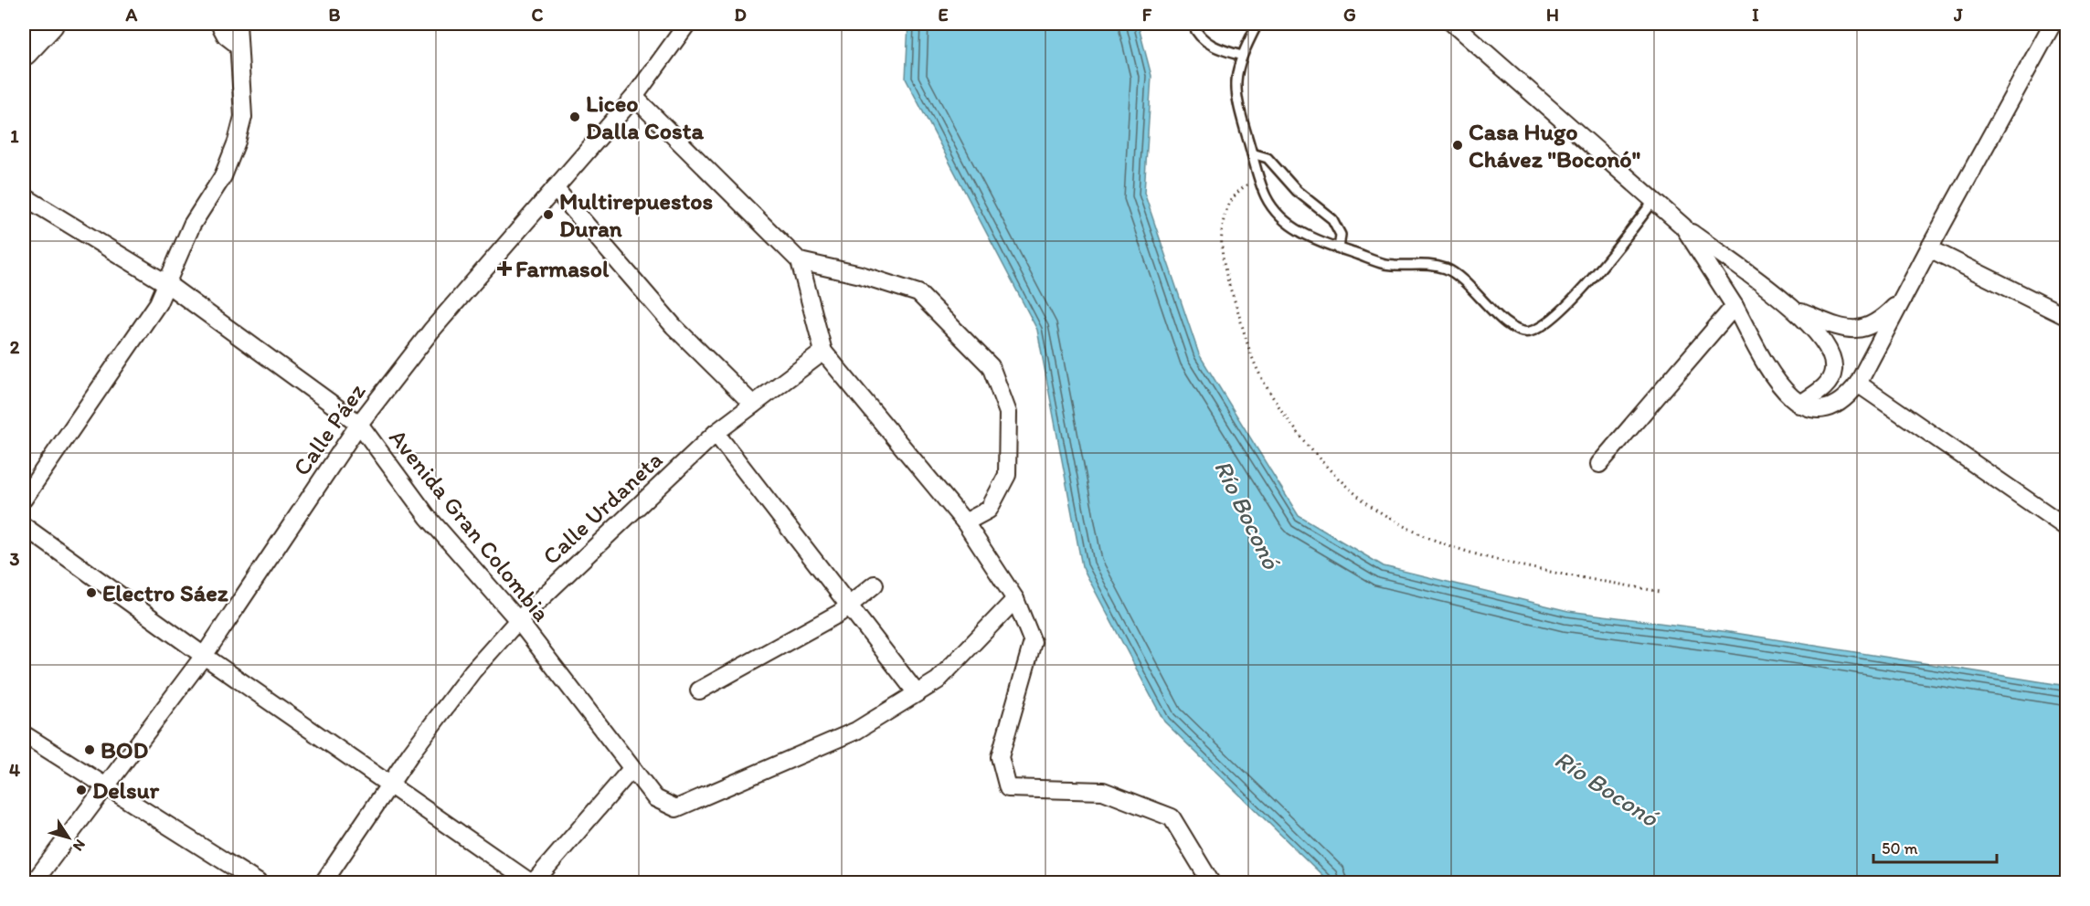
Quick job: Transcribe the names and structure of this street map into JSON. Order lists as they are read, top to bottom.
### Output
{
  "streets": {
    "street": ["Calle Páez", "Calle Urdaneta", "Avenida Gran Colombia"]
  },
  "crossings": [
    ["Calle Páez", "Avenida Gran Colombia"],
    ["Calle Urdaneta", "Avenida Gran Colombia"]
  ],
  "water": ["Río Boconó"],
  "places": {
    "other": [
      "Liceo Dalla Costa",
      "Casa Hugo Chávez \"Boconó\"",
      "Multirepuestos Duran",
      "Electro Sáez",
      "BOD",
      "Delsur"
    ],
    "health": ["Farmasol"]
  },
  "scale_bar": "50 m",
  "north": "bottom right",
  "grid": {
    "columns": [
      "A",
      "B",
      "C",
      "D",
      "E",
      "F",
      "G",
      "H",
      "I",
      "J"
    ],
    "rows": [
      "1",
      "2",
      "3",
      "4"
    ]
  }
}
